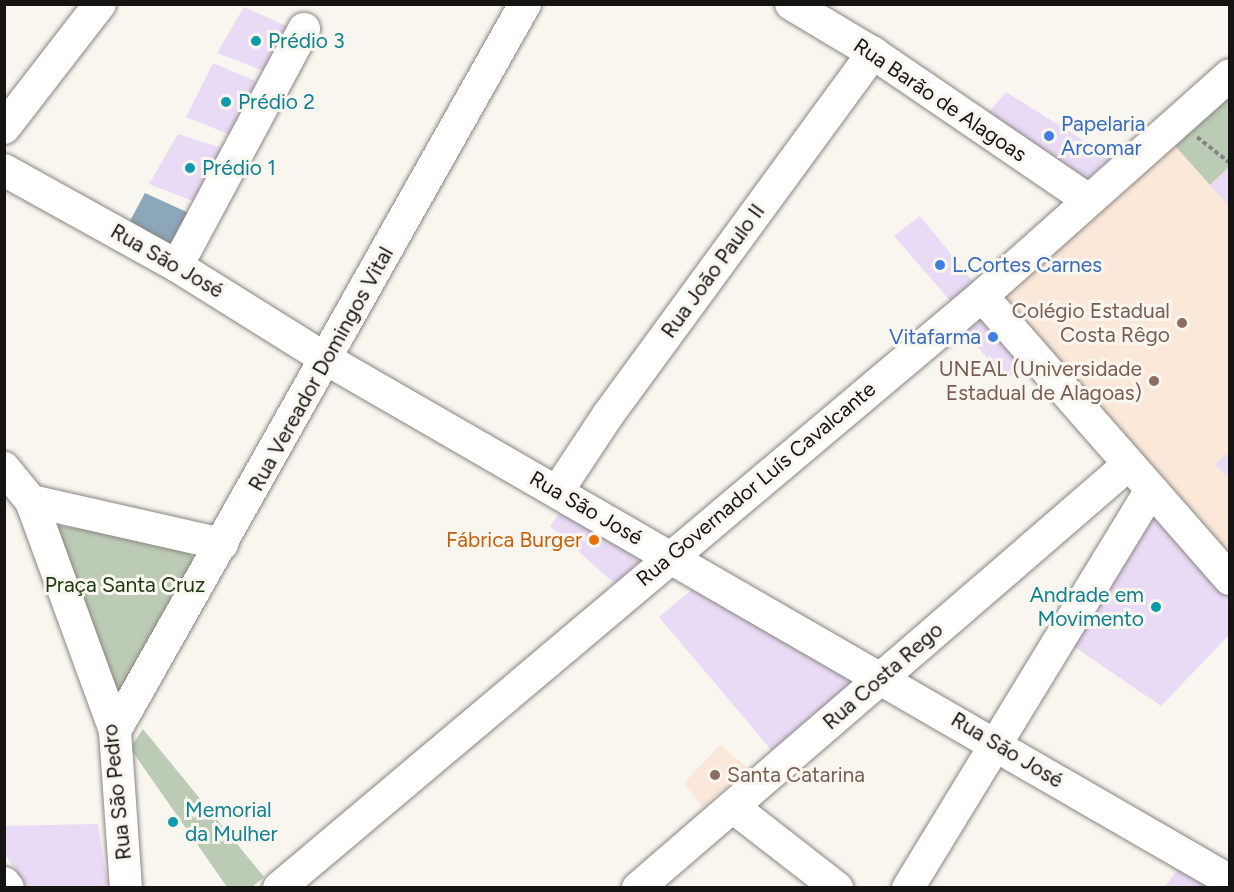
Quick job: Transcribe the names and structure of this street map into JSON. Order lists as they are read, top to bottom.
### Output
{
  "streets": {
    "street": [
      "Rua Barão de Alagoas",
      "Rua São José",
      "Rua João Paulo II",
      "Rua Vereador Domingos Vital",
      "Rua Governador Luís Cavalcante",
      "Rua Costa Rego",
      "Rua São Pedro"
    ]
  },
  "crossings": [
    ["Rua Barão de Alagoas", "Rua João Paulo II"],
    ["Rua Barão de Alagoas", "Rua Governador Luís Cavalcante"],
    ["Rua São José", "Rua João Paulo II"],
    ["Rua São José", "Rua Vereador Domingos Vital"],
    ["Rua São José", "Rua Governador Luís Cavalcante"],
    ["Rua São José", "Rua Costa Rego"],
    ["Rua Vereador Domingos Vital", "Rua São Pedro"]
  ],
  "parks": ["Praça Santa Cruz"],
  "places": [
    "Prédio 3",
    "Prédio 2",
    "Papelaria Arcomar",
    "Prédio 1",
    "L.Cortes Carnes",
    "Colégio Estadual Costa Rêgo",
    "Vitafarma",
    "UNEAL (Universidade Estadual de Alagoas)",
    "Fábrica Burger",
    "Andrade em Movimento",
    "Santa Catarina",
    "Memorial da Mulher"
  ]
}
